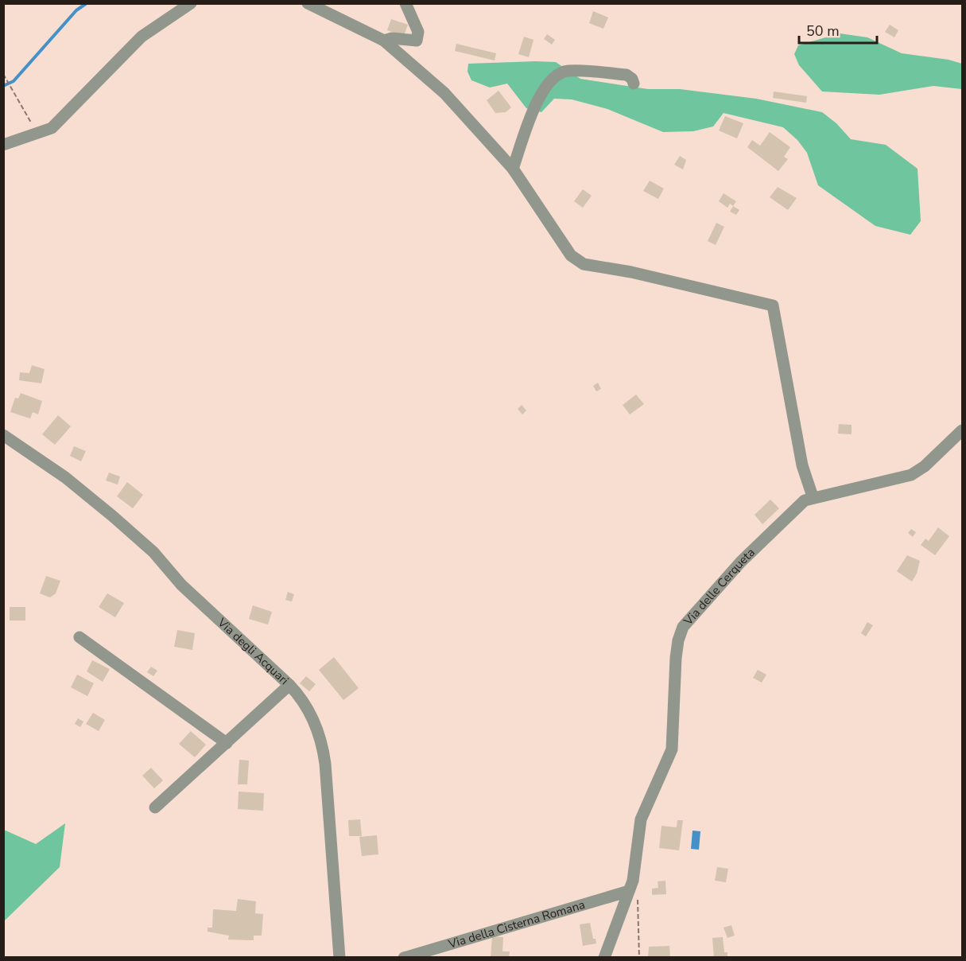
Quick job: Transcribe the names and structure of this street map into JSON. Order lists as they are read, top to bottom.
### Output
{
  "streets": {
    "street": ["Via delle Cerqueta", "Via degli Acquari", "Via della Cisterna Romana"]
  },
  "crossings": [
    ["Via delle Cerqueta", "Via della Cisterna Romana"]
  ],
  "scale_bar": "50 m"
}
